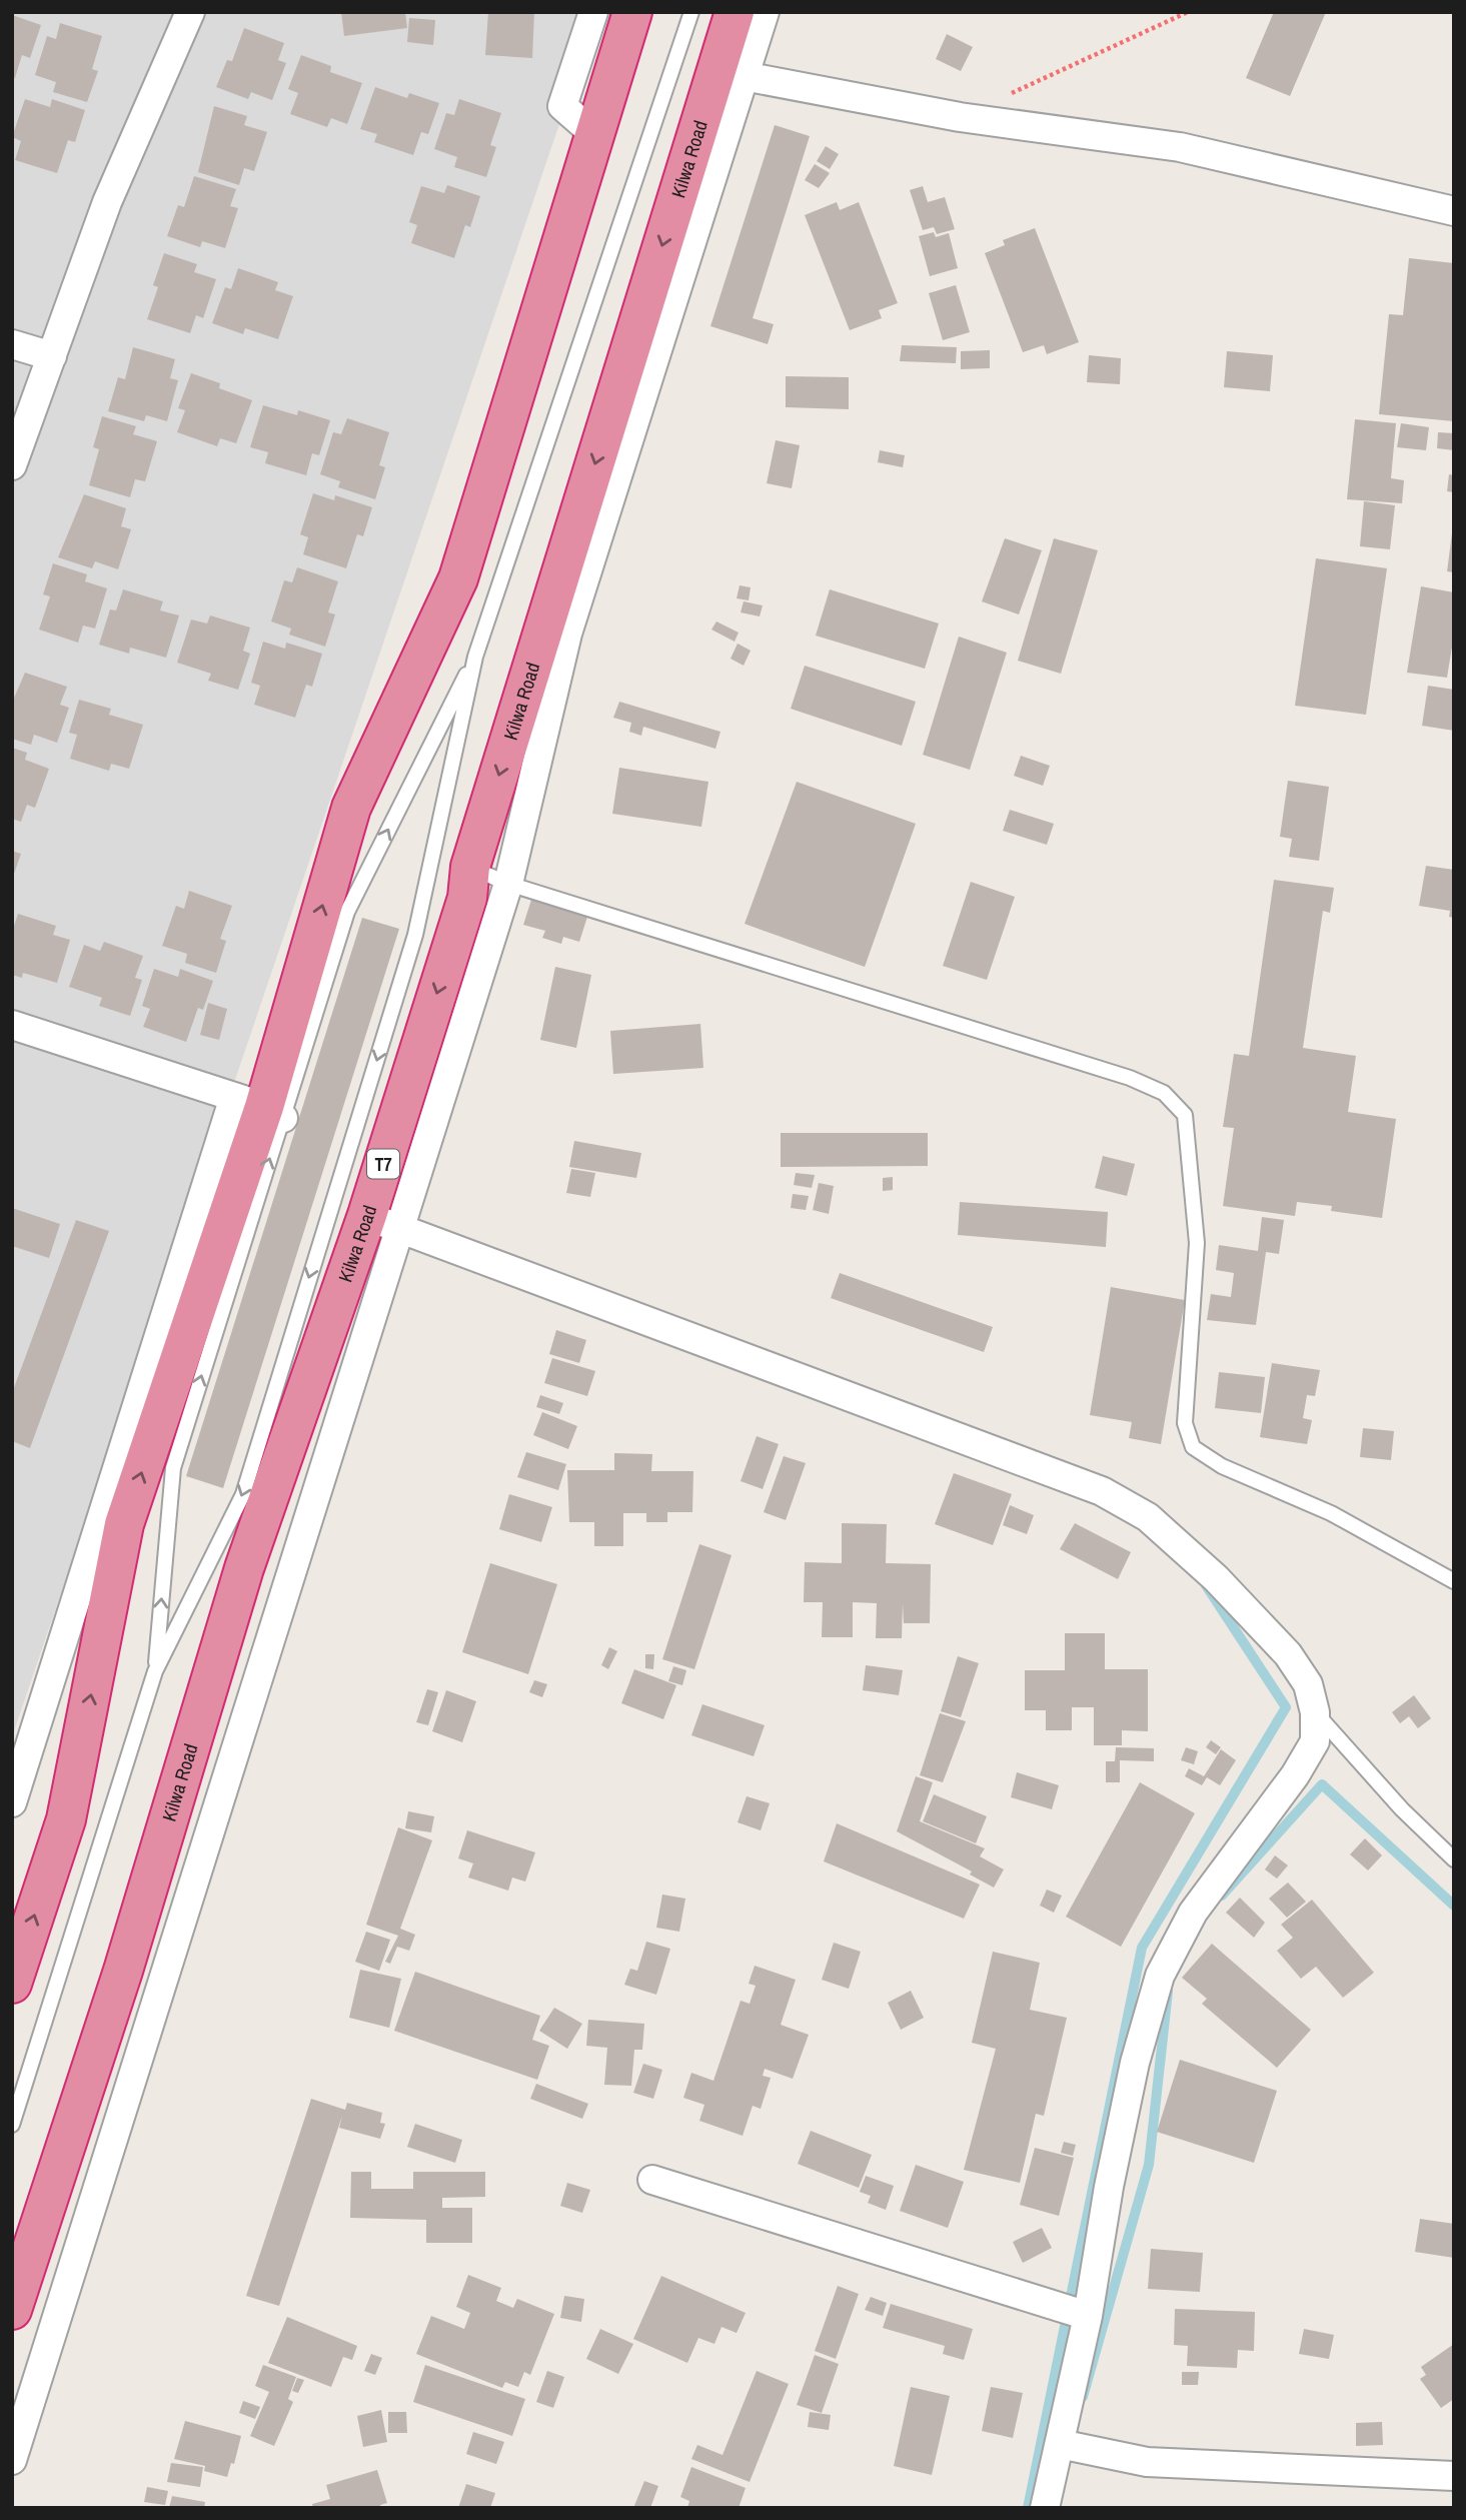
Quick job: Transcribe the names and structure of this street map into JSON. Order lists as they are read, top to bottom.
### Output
{
  "streets": {
    "highway": ["Kilwa Road", "T7"]
  }
}
